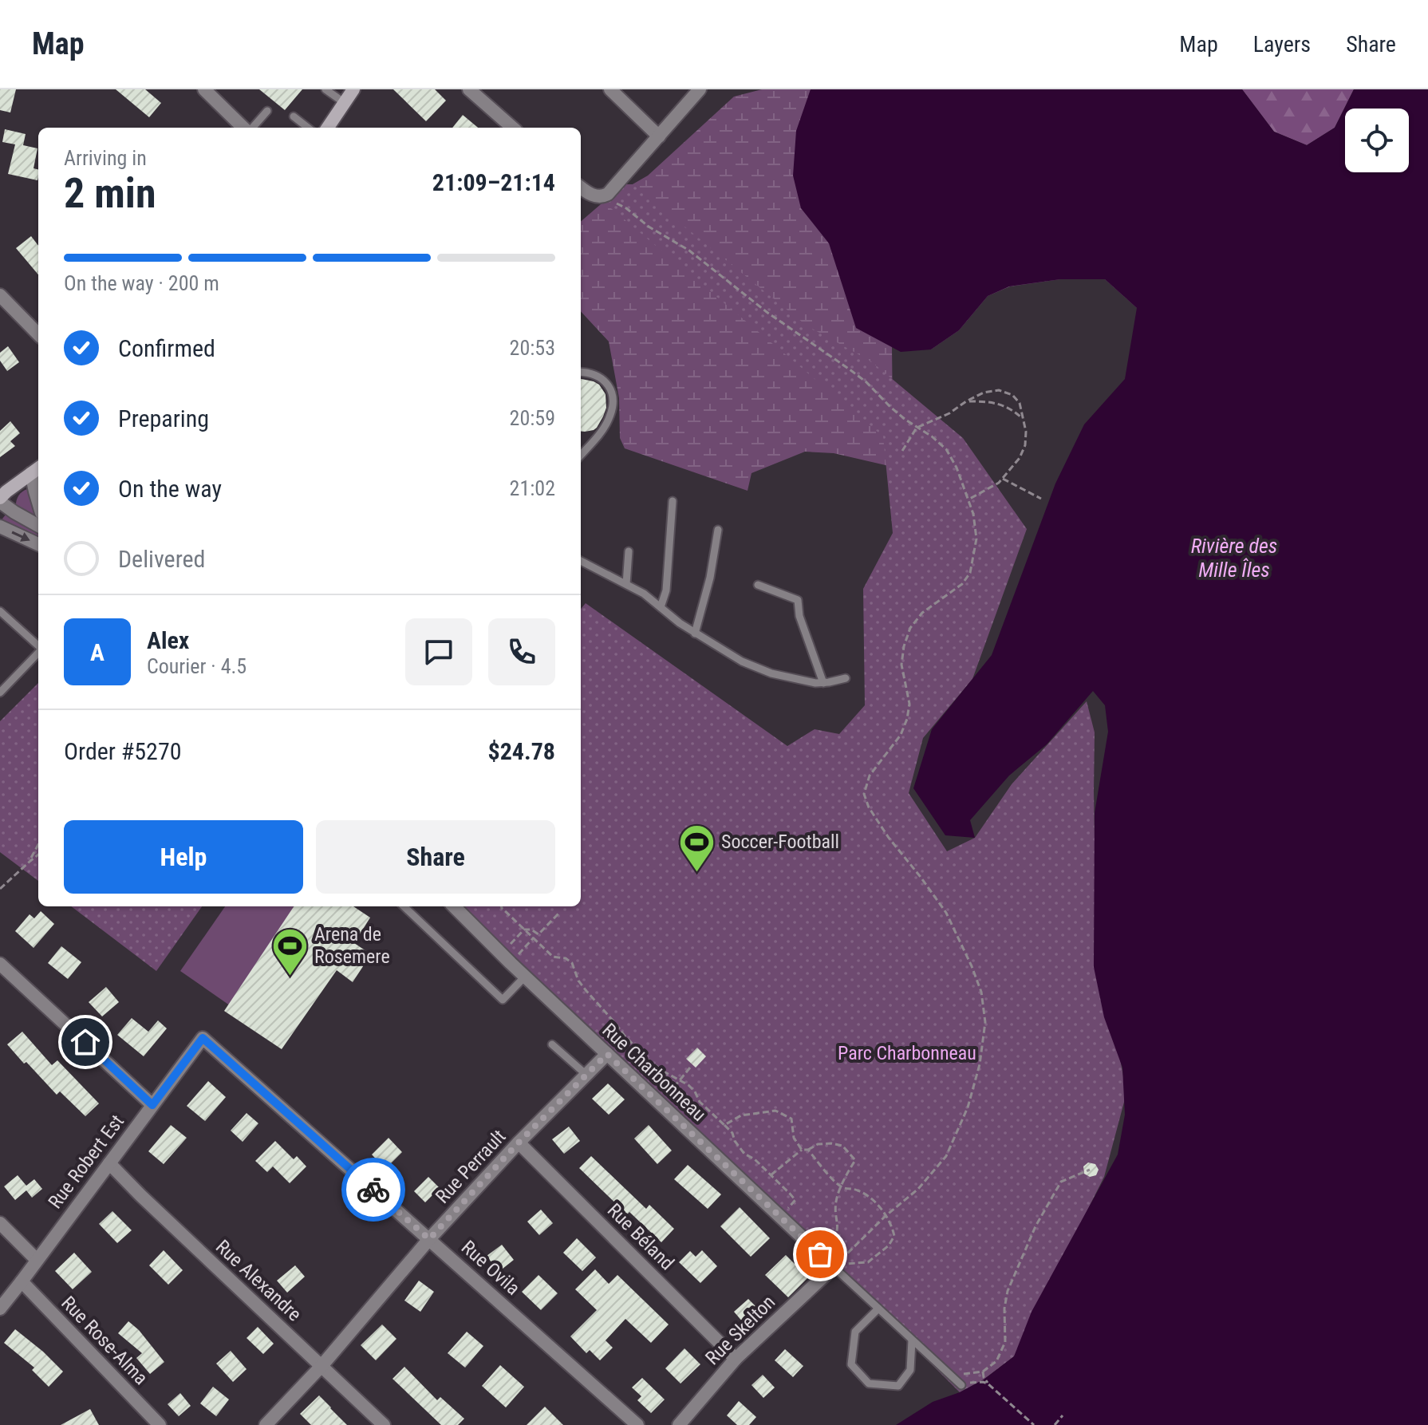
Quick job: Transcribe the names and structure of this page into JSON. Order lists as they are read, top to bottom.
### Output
{
  "streets": {
    "street": [
      "Rue Charbonneau",
      "Rue Robert Est",
      "Rue Perrault",
      "Rue Béland",
      "Rue Ovila",
      "Rue Alexandre",
      "Rue Skelton",
      "Rue Rose-Alma"
    ]
  },
  "crossings": [
    ["Rue Charbonneau", "Rue Perrault"],
    ["Rue Charbonneau", "Rue Skelton"],
    ["Rue Robert Est", "Rue Ovila"],
    ["Rue Robert Est", "Rue Alexandre"],
    ["Rue Robert Est", "Rue Rose-Alma"],
    ["Rue Perrault", "Rue Béland"],
    ["Rue Perrault", "Rue Ovila"],
    ["Rue Perrault", "Rue Alexandre"],
    ["Rue Béland", "Rue Skelton"]
  ],
  "water": ["Rivière des Mille Îles"],
  "parks": ["Parc Charbonneau"],
  "places": {
    "sports": ["Soccer-Football", "Arena de Rosemere"]
  },
  "page": {
    "header": "Map",
    "nav": ["Map", "Layers", "Share"],
    "heading": ["2 min", "Arriving in", "21:09–21:14"],
    "panel": [
      "Alex",
      "Courier · 4.5",
      "Order #5270",
      "$24.78"
    ],
    "bar": "On the way · 200 m",
    "list": [
      ["Confirmed", "20:53"],
      ["Preparing", "20:59"],
      ["On the way", "21:02"],
      "Delivered"
    ],
    "round": "A",
    "buttons": ["Help", "Share"]
  }
}
